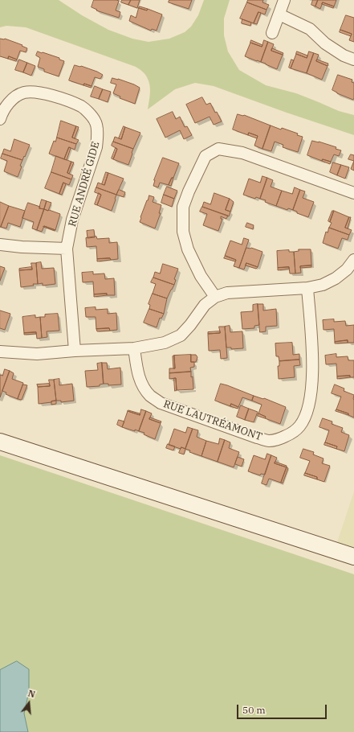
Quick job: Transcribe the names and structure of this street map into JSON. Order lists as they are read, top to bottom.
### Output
{
  "streets": {
    "street": ["RUE ANDRÉ GIDE", "RUE LAUTRÉAMONT"]
  },
  "scale_bar": "50 m",
  "north": "top"
}
